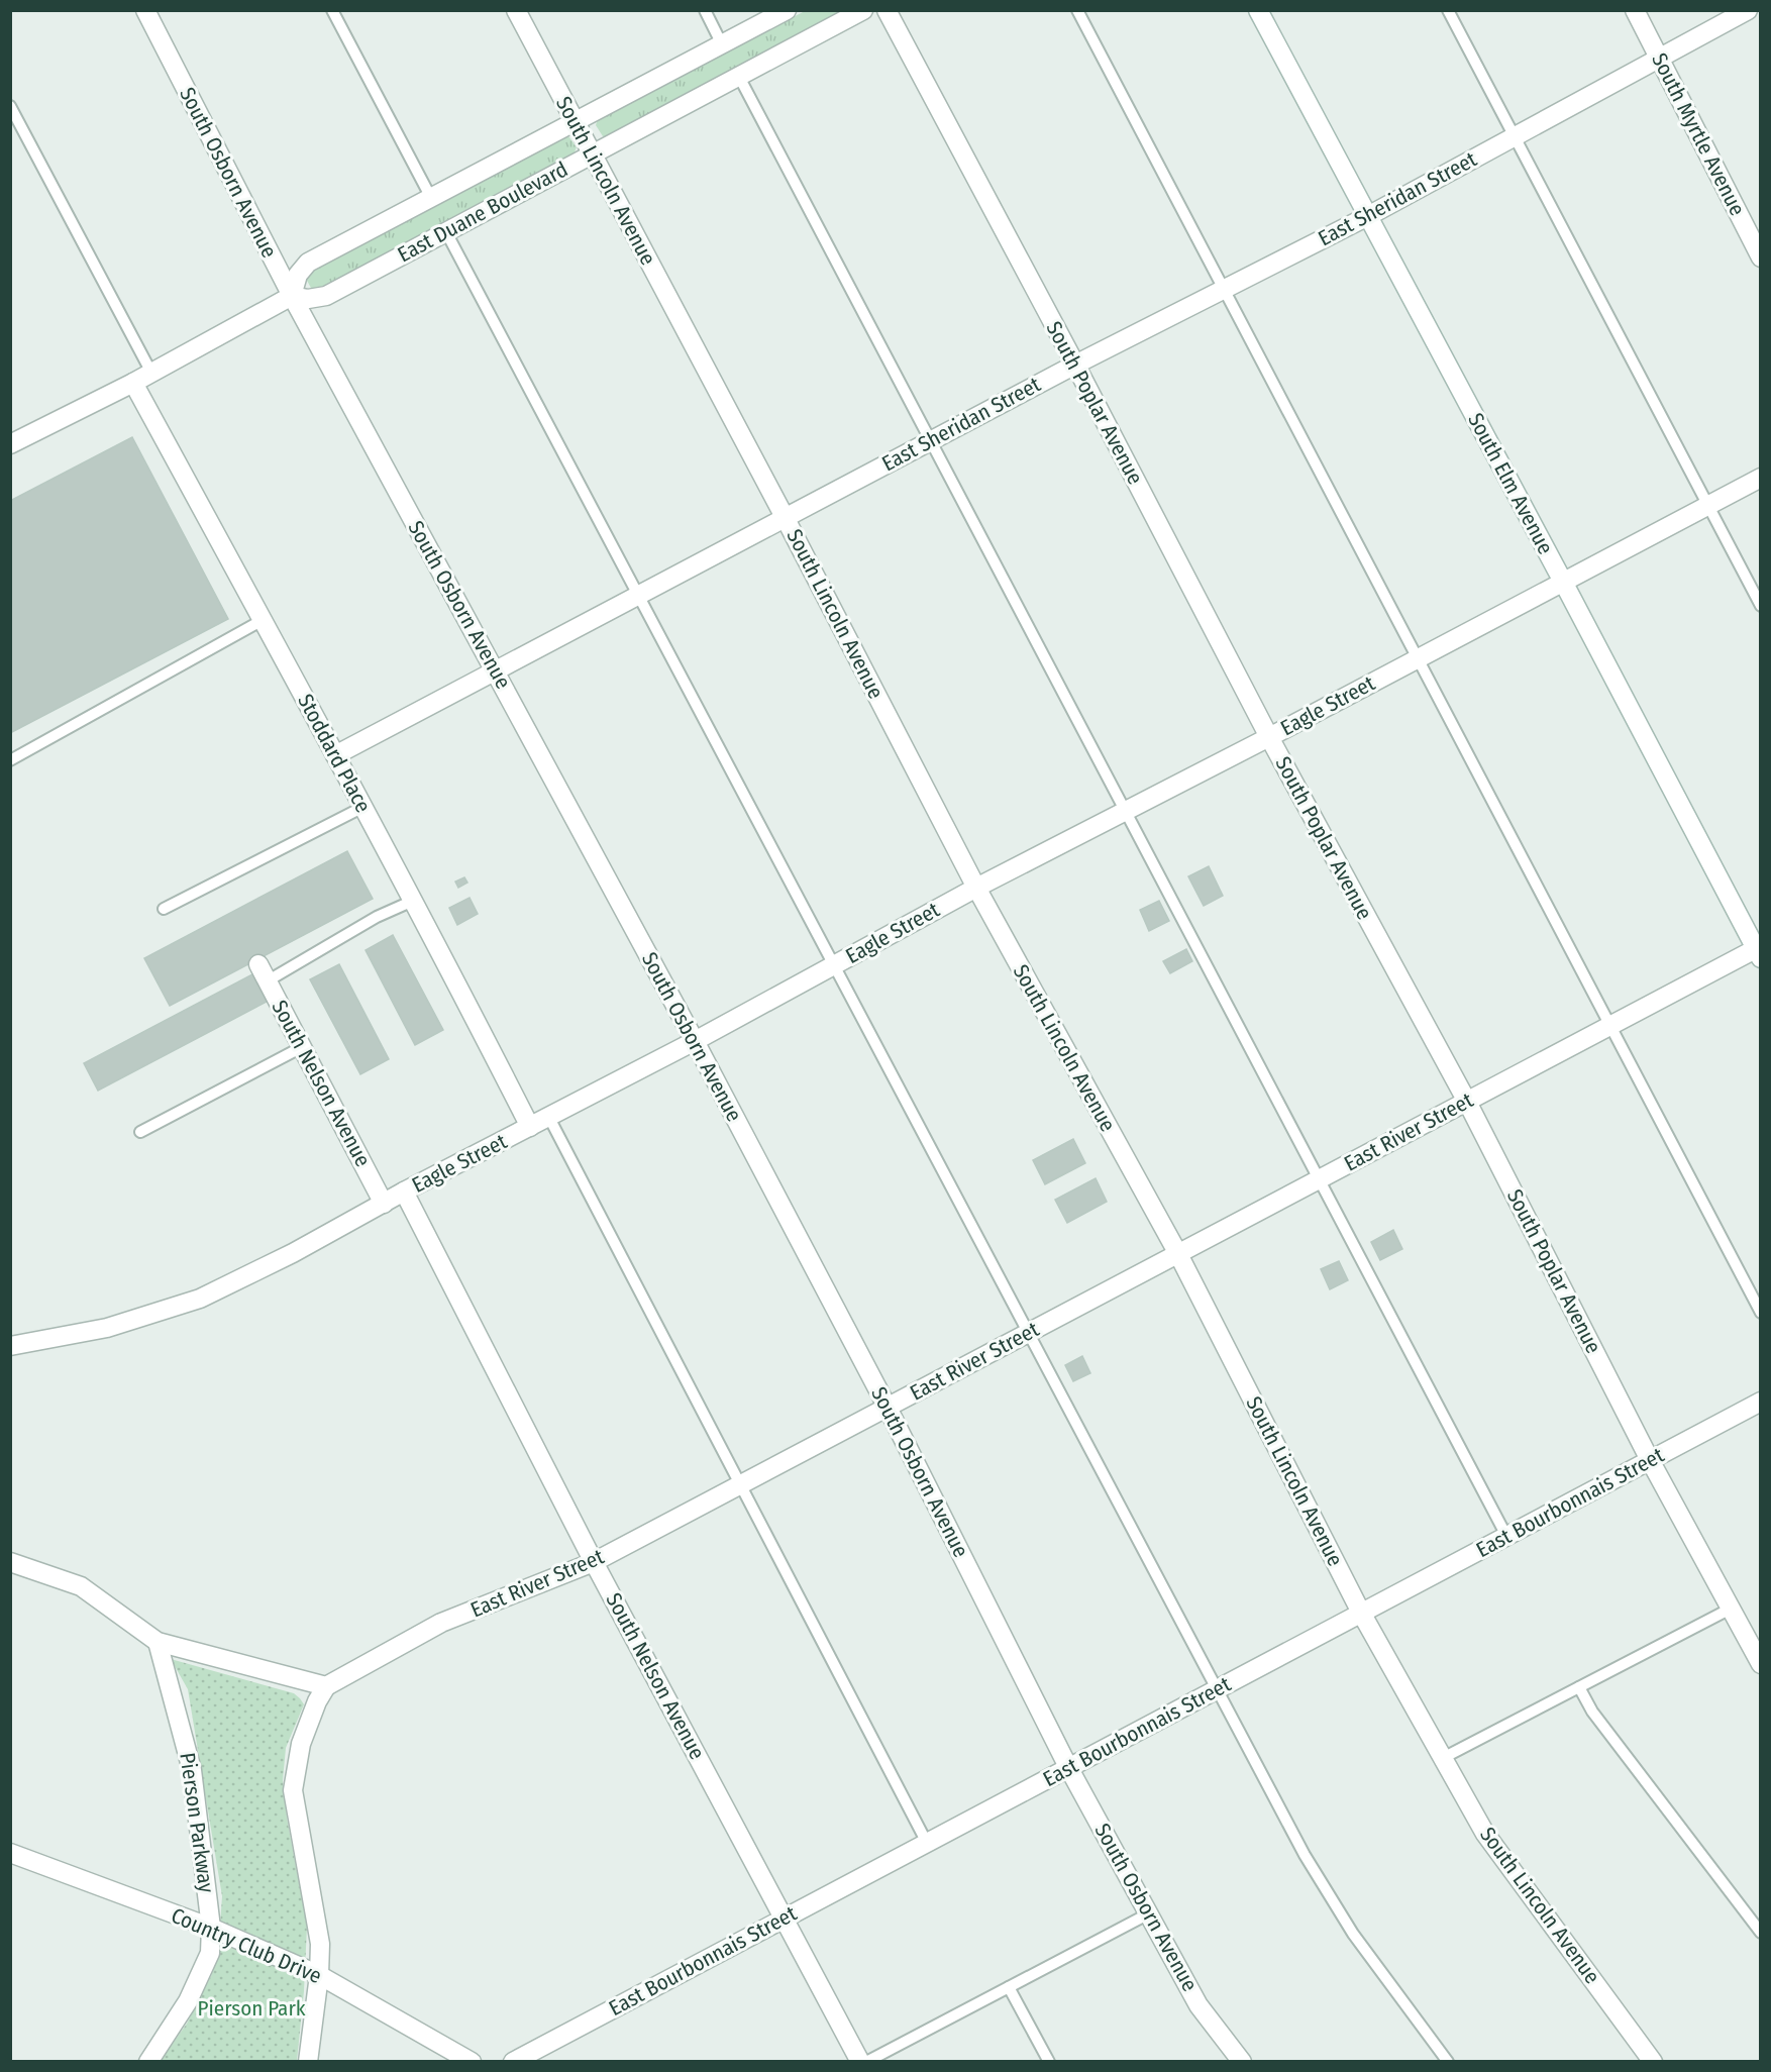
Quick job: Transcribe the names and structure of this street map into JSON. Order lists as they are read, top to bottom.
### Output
{
  "streets": {
    "street": [
      "South Myrtle Avenue",
      "South Osborn Avenue",
      "South Lincoln Avenue",
      "East Sheridan Street",
      "East Duane Boulevard",
      "South Poplar Avenue",
      "South Elm Avenue",
      "Eagle Street",
      "Stoddard Place",
      "South Nelson Avenue",
      "East River Street",
      "East Bourbonnais Street",
      "Pierson Parkway",
      "Country Club Drive"
    ]
  },
  "crossings": [
    ["South Myrtle Avenue", "East Sheridan Street"],
    ["South Osborn Avenue", "East Sheridan Street"],
    ["South Osborn Avenue", "East Duane Boulevard"],
    ["South Osborn Avenue", "Eagle Street"],
    ["South Osborn Avenue", "East River Street"],
    ["South Osborn Avenue", "East Bourbonnais Street"],
    ["South Lincoln Avenue", "East Sheridan Street"],
    ["South Lincoln Avenue", "East Duane Boulevard"],
    ["South Lincoln Avenue", "Eagle Street"],
    ["South Lincoln Avenue", "East River Street"],
    ["South Lincoln Avenue", "East Bourbonnais Street"],
    ["East Sheridan Street", "South Poplar Avenue"],
    ["East Sheridan Street", "South Elm Avenue"],
    ["East Sheridan Street", "Stoddard Place"],
    ["East Duane Boulevard", "Stoddard Place"],
    ["South Poplar Avenue", "Eagle Street"],
    ["South Poplar Avenue", "East River Street"],
    ["South Poplar Avenue", "East Bourbonnais Street"],
    ["South Elm Avenue", "Eagle Street"],
    ["South Elm Avenue", "East River Street"],
    ["Eagle Street", "Stoddard Place"],
    ["Eagle Street", "South Nelson Avenue"],
    ["South Nelson Avenue", "East River Street"],
    ["South Nelson Avenue", "East Bourbonnais Street"],
    ["Pierson Parkway", "Country Club Drive"]
  ],
  "parks": ["Pierson Park"]
}
